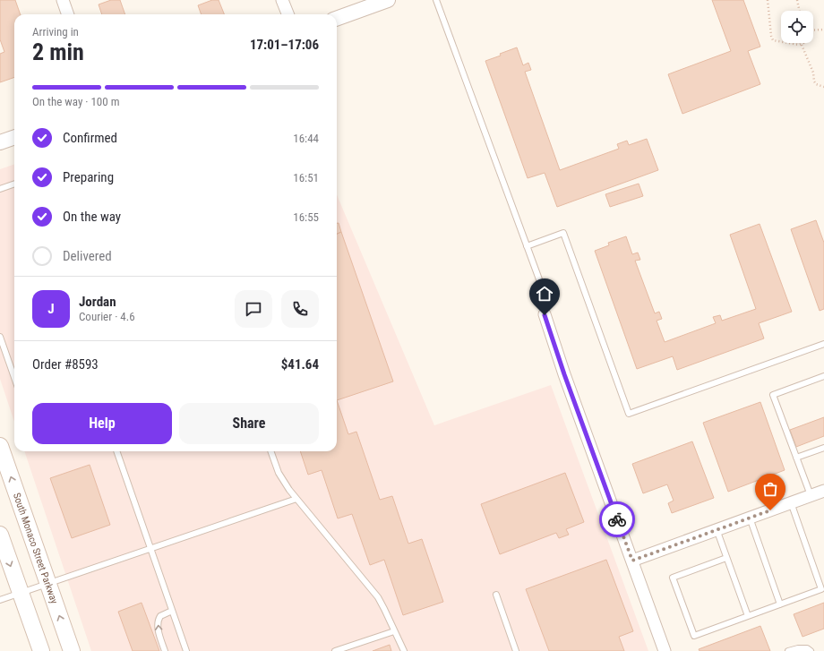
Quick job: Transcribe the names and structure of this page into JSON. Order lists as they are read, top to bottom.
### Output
{
  "streets": {
    "main road": ["South Monaco Street Parkway"]
  },
  "page": {
    "heading": ["2 min", "Arriving in", "17:01–17:06"],
    "panel": [
      "Jordan",
      "Courier · 4.6",
      "Order #8593",
      "$41.64"
    ],
    "bar": "On the way · 100 m",
    "list": [
      ["Confirmed", "16:44"],
      ["Preparing", "16:51"],
      ["On the way", "16:55"],
      "Delivered"
    ],
    "round": "J",
    "buttons": ["Help", "Share"]
  }
}
